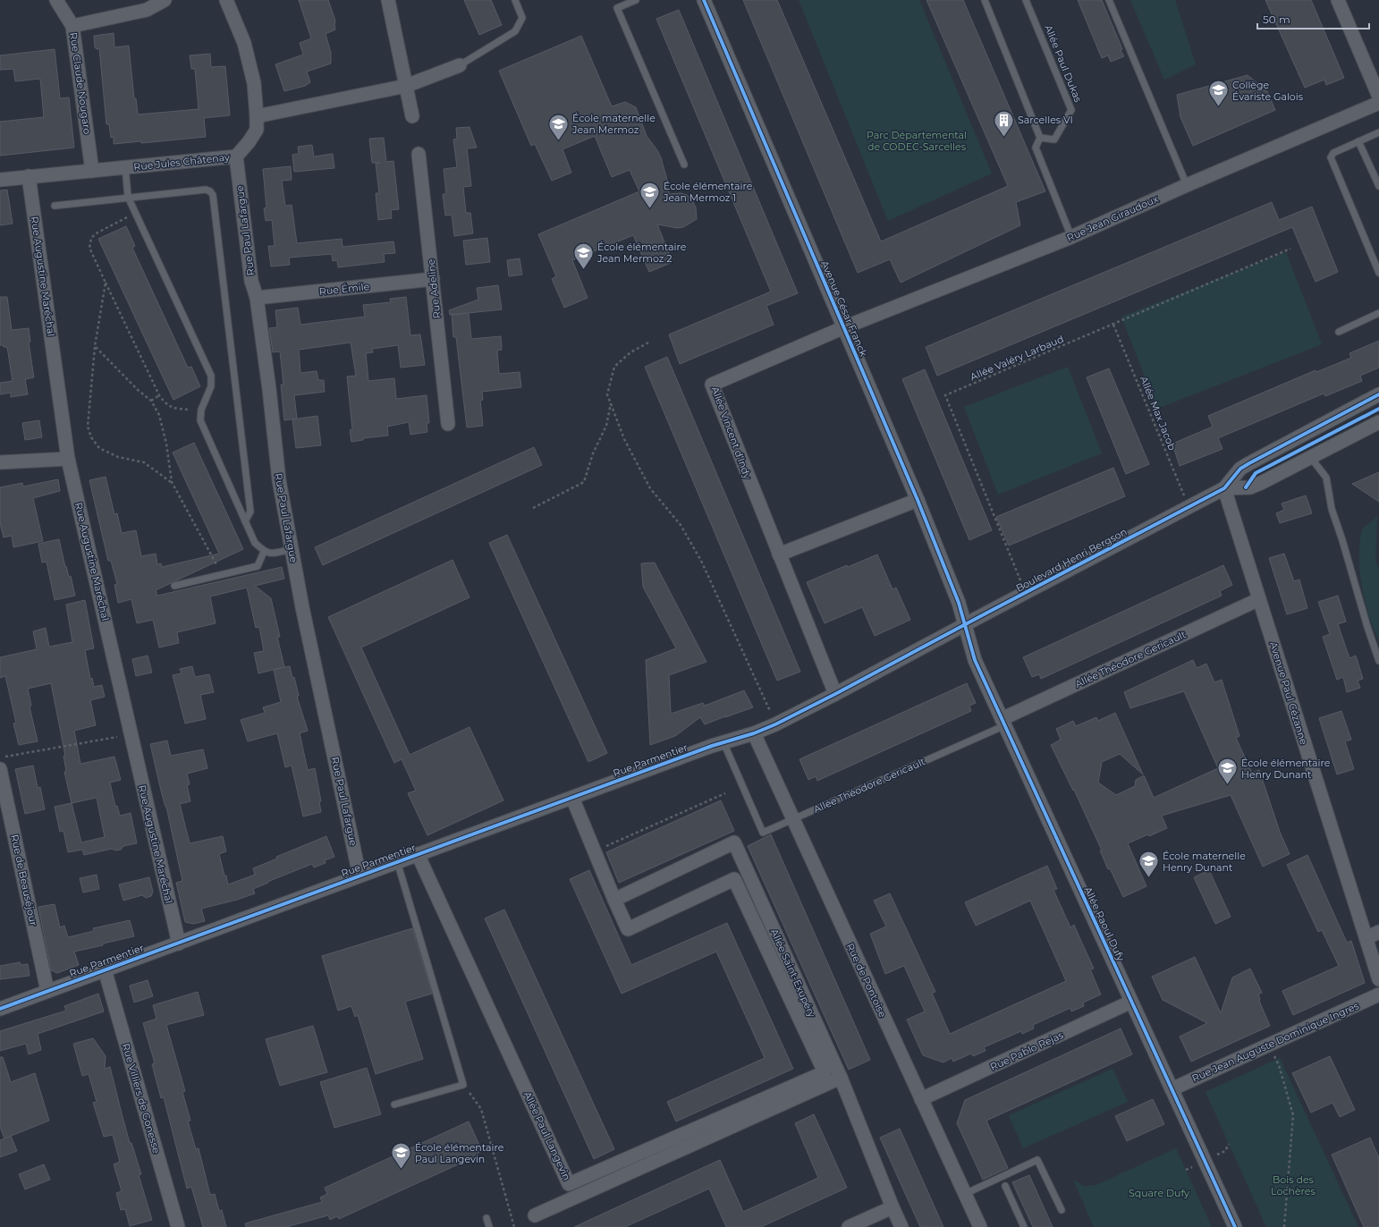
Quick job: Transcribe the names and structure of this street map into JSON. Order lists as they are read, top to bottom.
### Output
{
  "streets": {
    "street": [
      "Rue Claude Nougaro",
      "Rue Jules Châtenay",
      "Rue Jean Giraudoux",
      "Rue Paul Lafargue",
      "Rue Augustine Maréchal",
      "Rue Émile",
      "Rue Adeline",
      "Avenue César Franck",
      "Allée Vincent d'Indy",
      "Boulevard Henri Bergson",
      "Allée Théodore Gericault",
      "Avenue Paul Cézanne",
      "Rue Parmentier",
      "Rue de Beauséjour",
      "Allée Raoul Dufy",
      "Allée Saint-Exupéry",
      "Rue de Pontoise",
      "Rue Jean Auguste Dominique Ingres",
      "Rue Pablo Rejas",
      "Rue Villiers de Gonesse",
      "Allée Paul Langevin"
    ],
    "lane": ["Allée Paul Dukas"],
    "path": ["Allée Valéry Larbaud", "Allée Max Jacob"]
  },
  "crossings": [
    ["Rue Claude Nougaro", "Rue Jules Châtenay"],
    ["Rue Jules Châtenay", "Rue Paul Lafargue"],
    ["Rue Jules Châtenay", "Rue Augustine Maréchal"],
    ["Rue Jean Giraudoux", "Avenue César Franck"],
    ["Rue Jean Giraudoux", "Allée Vincent d'Indy"],
    ["Rue Paul Lafargue", "Rue Émile"],
    ["Rue Paul Lafargue", "Rue Parmentier"],
    ["Rue Augustine Maréchal", "Rue Parmentier"],
    ["Rue Émile", "Rue Adeline"],
    ["Avenue César Franck", "Allée Vincent d'Indy"],
    ["Avenue César Franck", "Boulevard Henri Bergson"],
    ["Avenue César Franck", "Allée Raoul Dufy"],
    ["Allée Valéry Larbaud", "Allée Max Jacob"],
    ["Allée Valéry Larbaud", "Boulevard Henri Bergson"],
    ["Allée Max Jacob", "Boulevard Henri Bergson"],
    ["Allée Vincent d'Indy", "Boulevard Henri Bergson"],
    ["Boulevard Henri Bergson", "Avenue Paul Cézanne"],
    ["Boulevard Henri Bergson", "Rue Parmentier"],
    ["Boulevard Henri Bergson", "Allée Raoul Dufy"],
    ["Boulevard Henri Bergson", "Rue de Pontoise"],
    ["Allée Théodore Gericault", "Avenue Paul Cézanne"],
    ["Allée Théodore Gericault", "Rue Parmentier"],
    ["Allée Théodore Gericault", "Allée Raoul Dufy"],
    ["Allée Théodore Gericault", "Rue de Pontoise"],
    ["Rue Parmentier", "Rue de Beauséjour"],
    ["Rue Parmentier", "Allée Saint-Exupéry"],
    ["Rue Parmentier", "Rue de Pontoise"],
    ["Rue Parmentier", "Rue Villiers de Gonesse"],
    ["Rue Parmentier", "Allée Paul Langevin"],
    ["Allée Raoul Dufy", "Rue Jean Auguste Dominique Ingres"],
    ["Allée Raoul Dufy", "Rue Pablo Rejas"],
    ["Allée Saint-Exupéry", "Allée Paul Langevin"],
    ["Rue de Pontoise", "Rue Pablo Rejas"]
  ],
  "parks": ["Parc Départemental de CODEC-Sarcelles", "Bois des Lochères", "Square Dufy"],
  "places": {
    "school or university": [
      "Collège Évariste Galois",
      "École maternelle Jean Mermoz",
      "École élémentaire Jean Mermoz 1",
      "École élémentaire Jean Mermoz 2",
      "École élémentaire Henry Dunant",
      "École maternelle Henry Dunant",
      "École élémentaire Paul Langevin"
    ],
    "building": ["Sarcelles VI"]
  },
  "scale_bar": "50 m"
}
